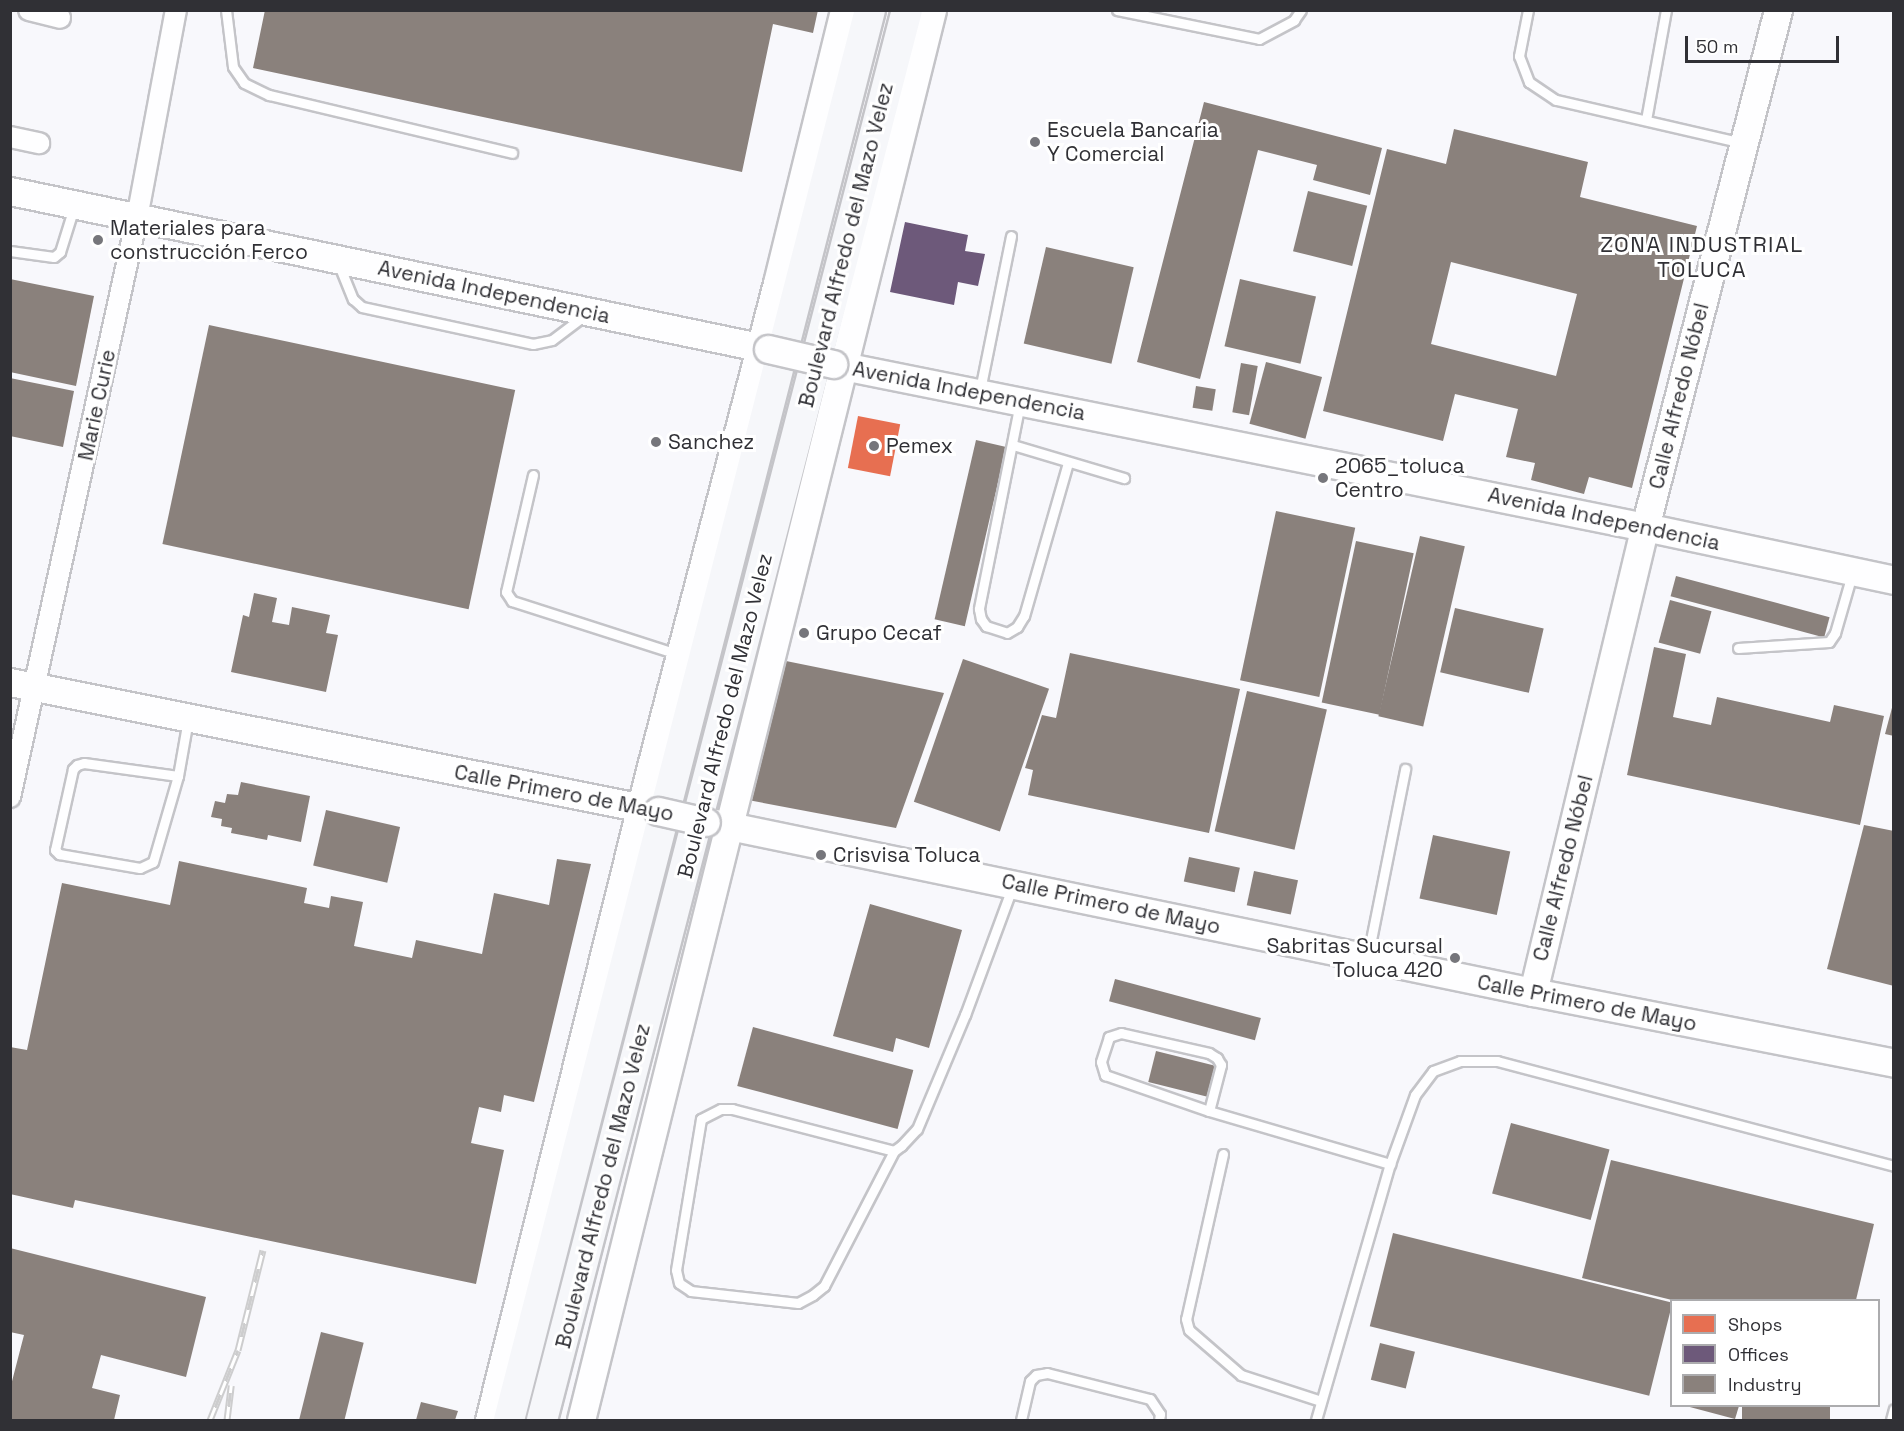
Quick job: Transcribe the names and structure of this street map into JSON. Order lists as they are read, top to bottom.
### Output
{
  "streets": {
    "main road": [
      "Boulevard Alfredo del Mazo Velez",
      "Avenida Independencia",
      "Calle Alfredo Nóbel",
      "Calle Primero de Mayo"
    ],
    "street": ["Marie Curie"]
  },
  "crossings": [
    ["Boulevard Alfredo del Mazo Velez", "Avenida Independencia"],
    ["Boulevard Alfredo del Mazo Velez", "Calle Primero de Mayo"],
    ["Avenida Independencia", "Calle Alfredo Nóbel"],
    ["Avenida Independencia", "Marie Curie"],
    ["Calle Alfredo Nóbel", "Calle Primero de Mayo"],
    ["Marie Curie", "Calle Primero de Mayo"]
  ],
  "districts": ["ZONA INDUSTRIAL TOLUCA"],
  "places": [
    "Escuela Bancaria Y Comercial",
    "Materiales para construcción Ferco",
    "Sanchez",
    "Pemex",
    "2065_toluca Centro",
    "Grupo Cecaf",
    "Crisvisa Toluca",
    "Sabritas Sucursal Toluca 420"
  ],
  "legend": ["Shops", "Offices", "Industry"],
  "scale_bar": "50 m"
}
